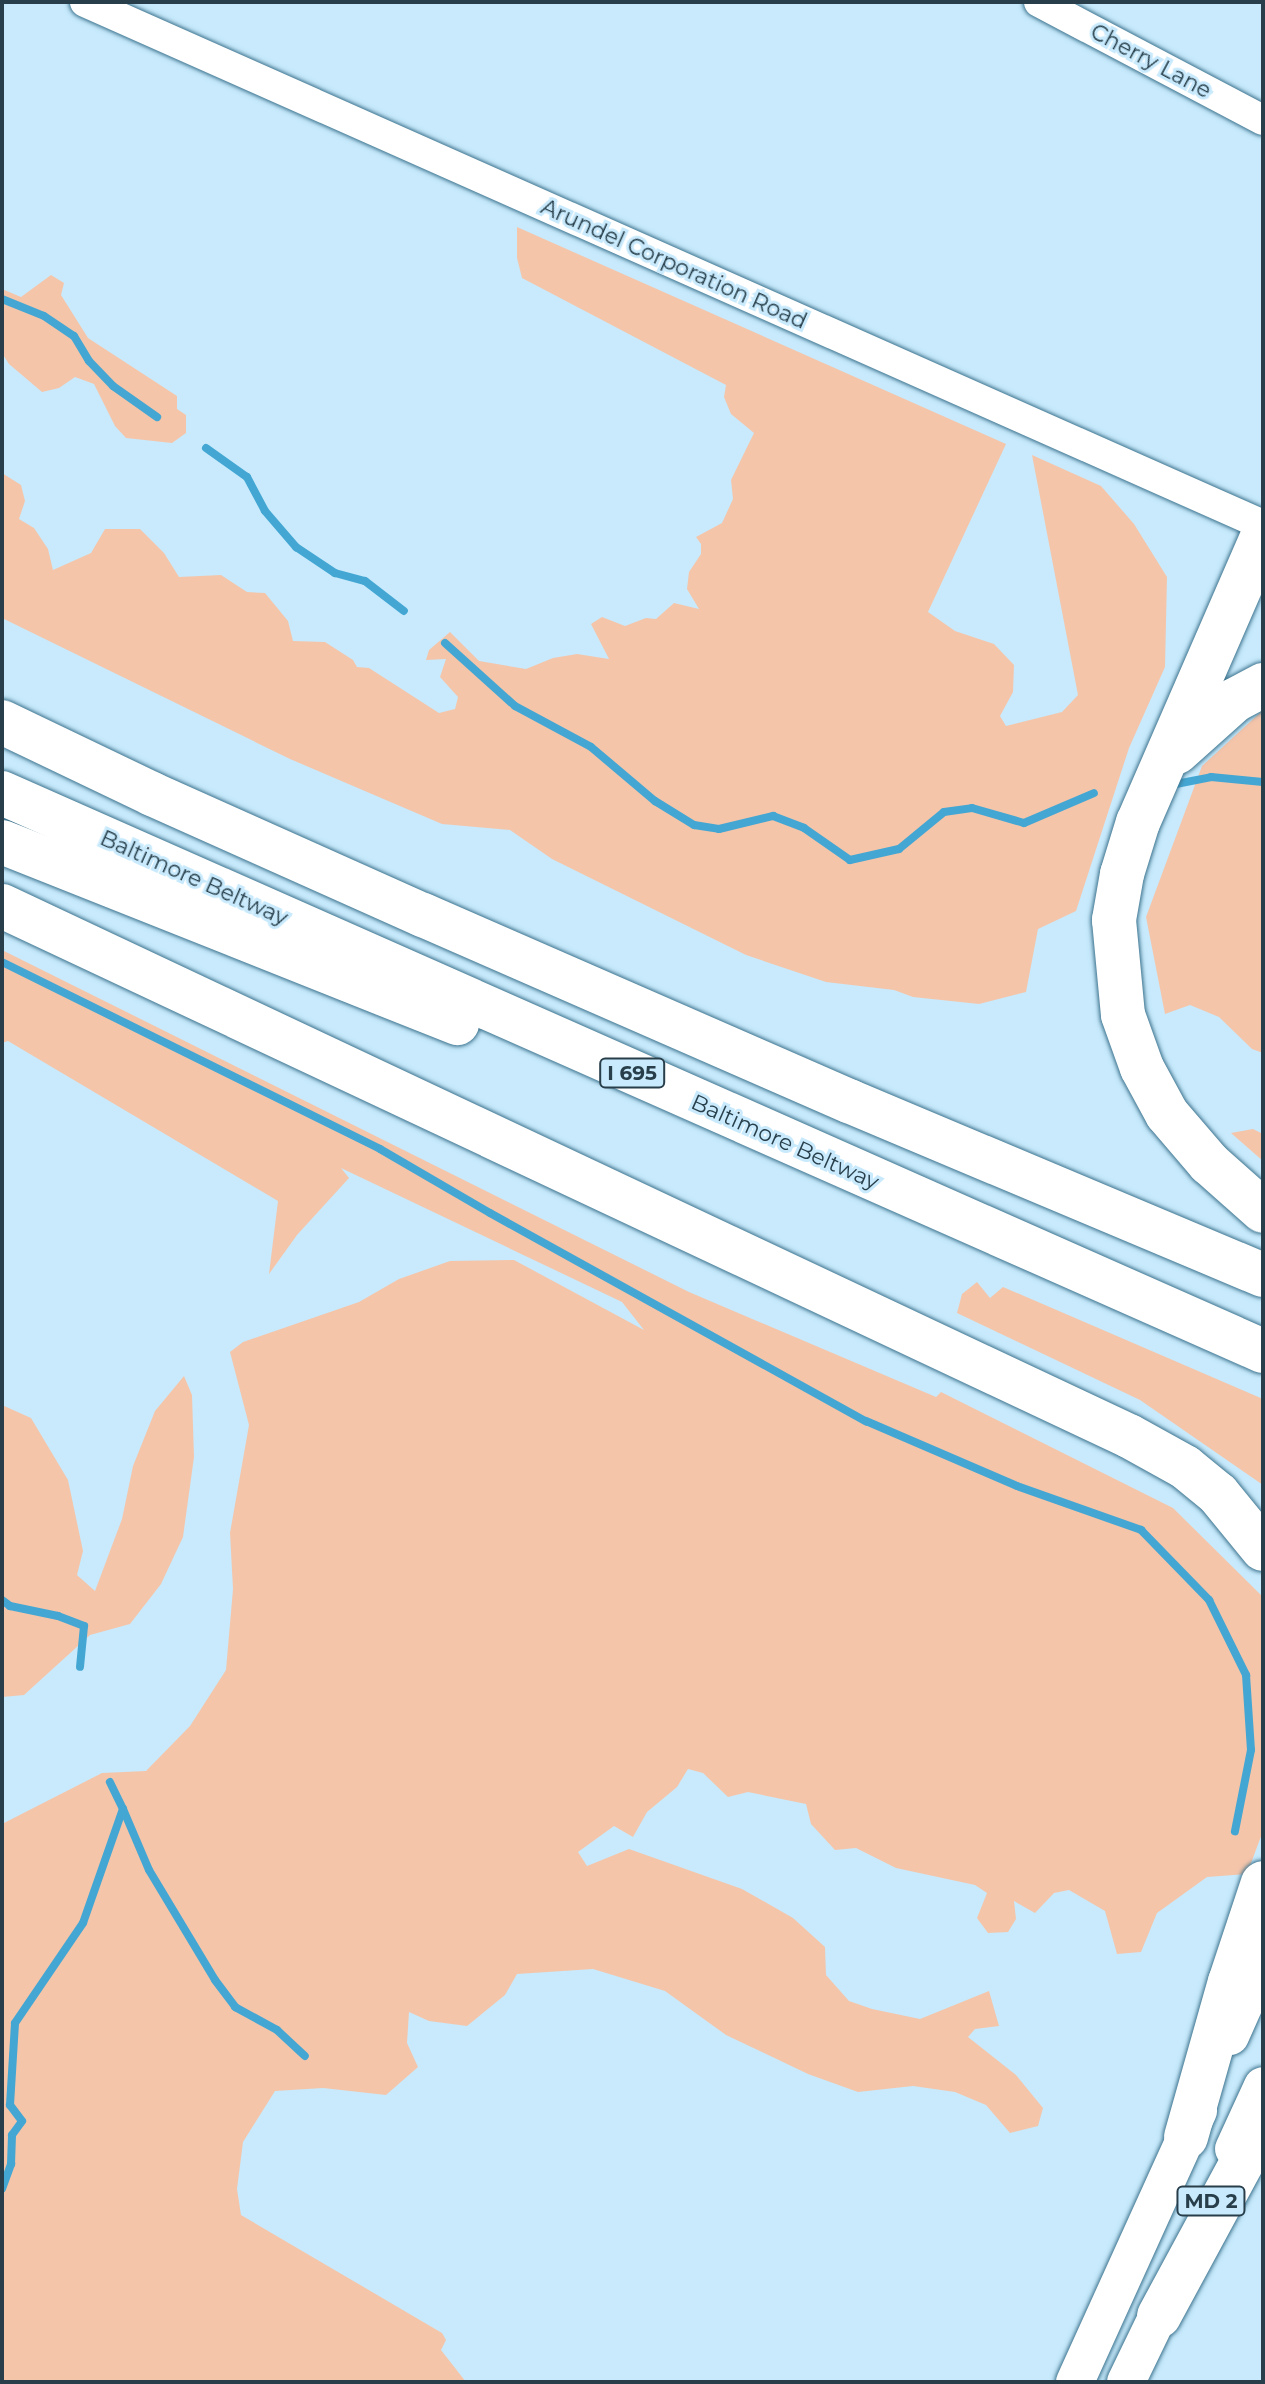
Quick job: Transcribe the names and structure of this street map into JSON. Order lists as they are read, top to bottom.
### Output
{
  "streets": {
    "highway": ["Baltimore Beltway", "I 695"],
    "main road": ["MD 2"],
    "street": ["Cherry Lane", "Arundel Corporation Road"]
  }
}
